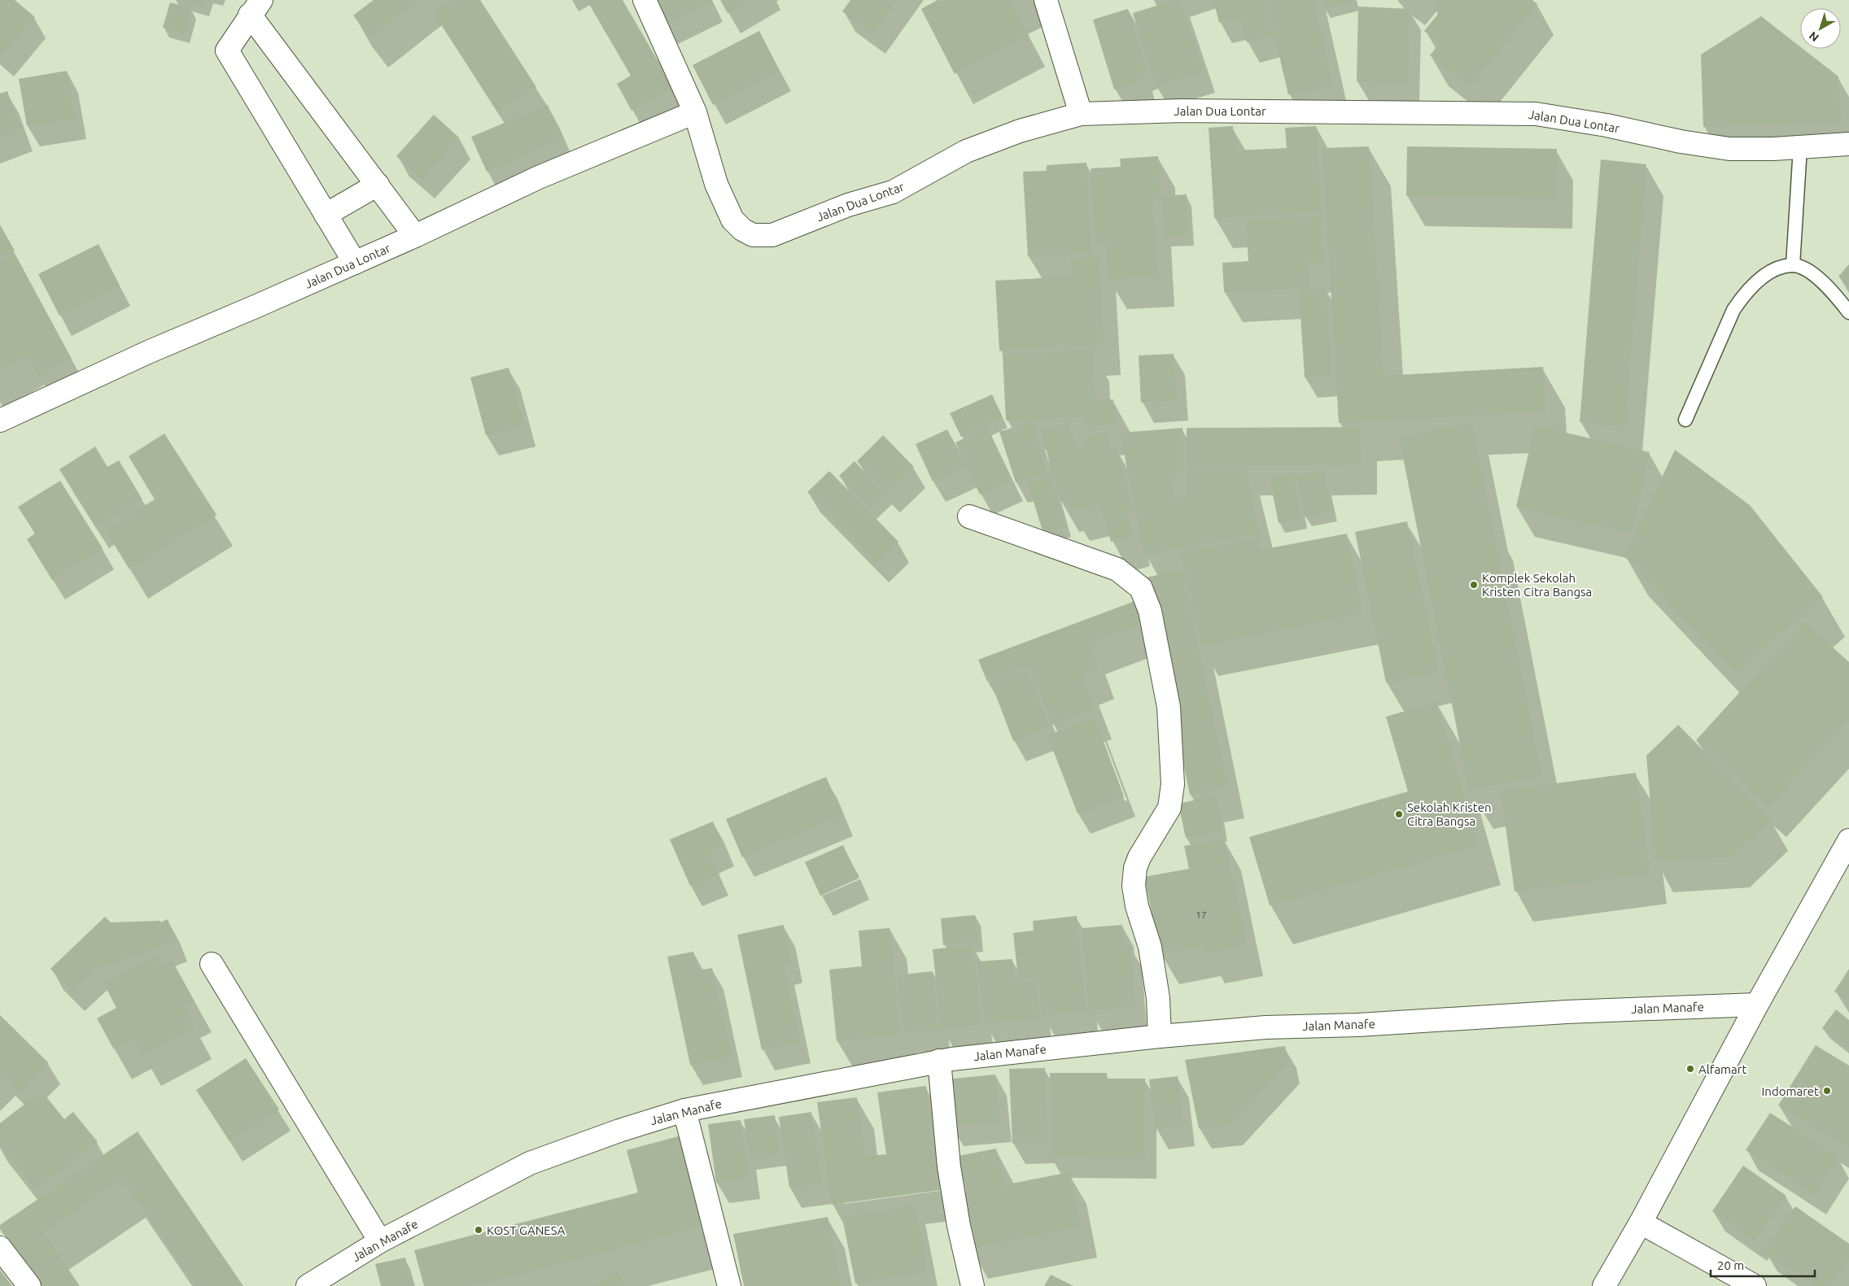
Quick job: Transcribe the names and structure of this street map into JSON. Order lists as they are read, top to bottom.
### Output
{
  "streets": {
    "street": ["Jalan Dua Lontar", "Jalan Manafe"]
  },
  "places": [
    "Komplek Sekolah Kristen Citra Bangsa",
    "Sekolah Kristen Citra Bangsa",
    "Alfamart",
    "Indomaret",
    "KOST GANESA"
  ],
  "house_numbers": ["17"],
  "scale_bar": "20 m",
  "north": "bottom left"
}
